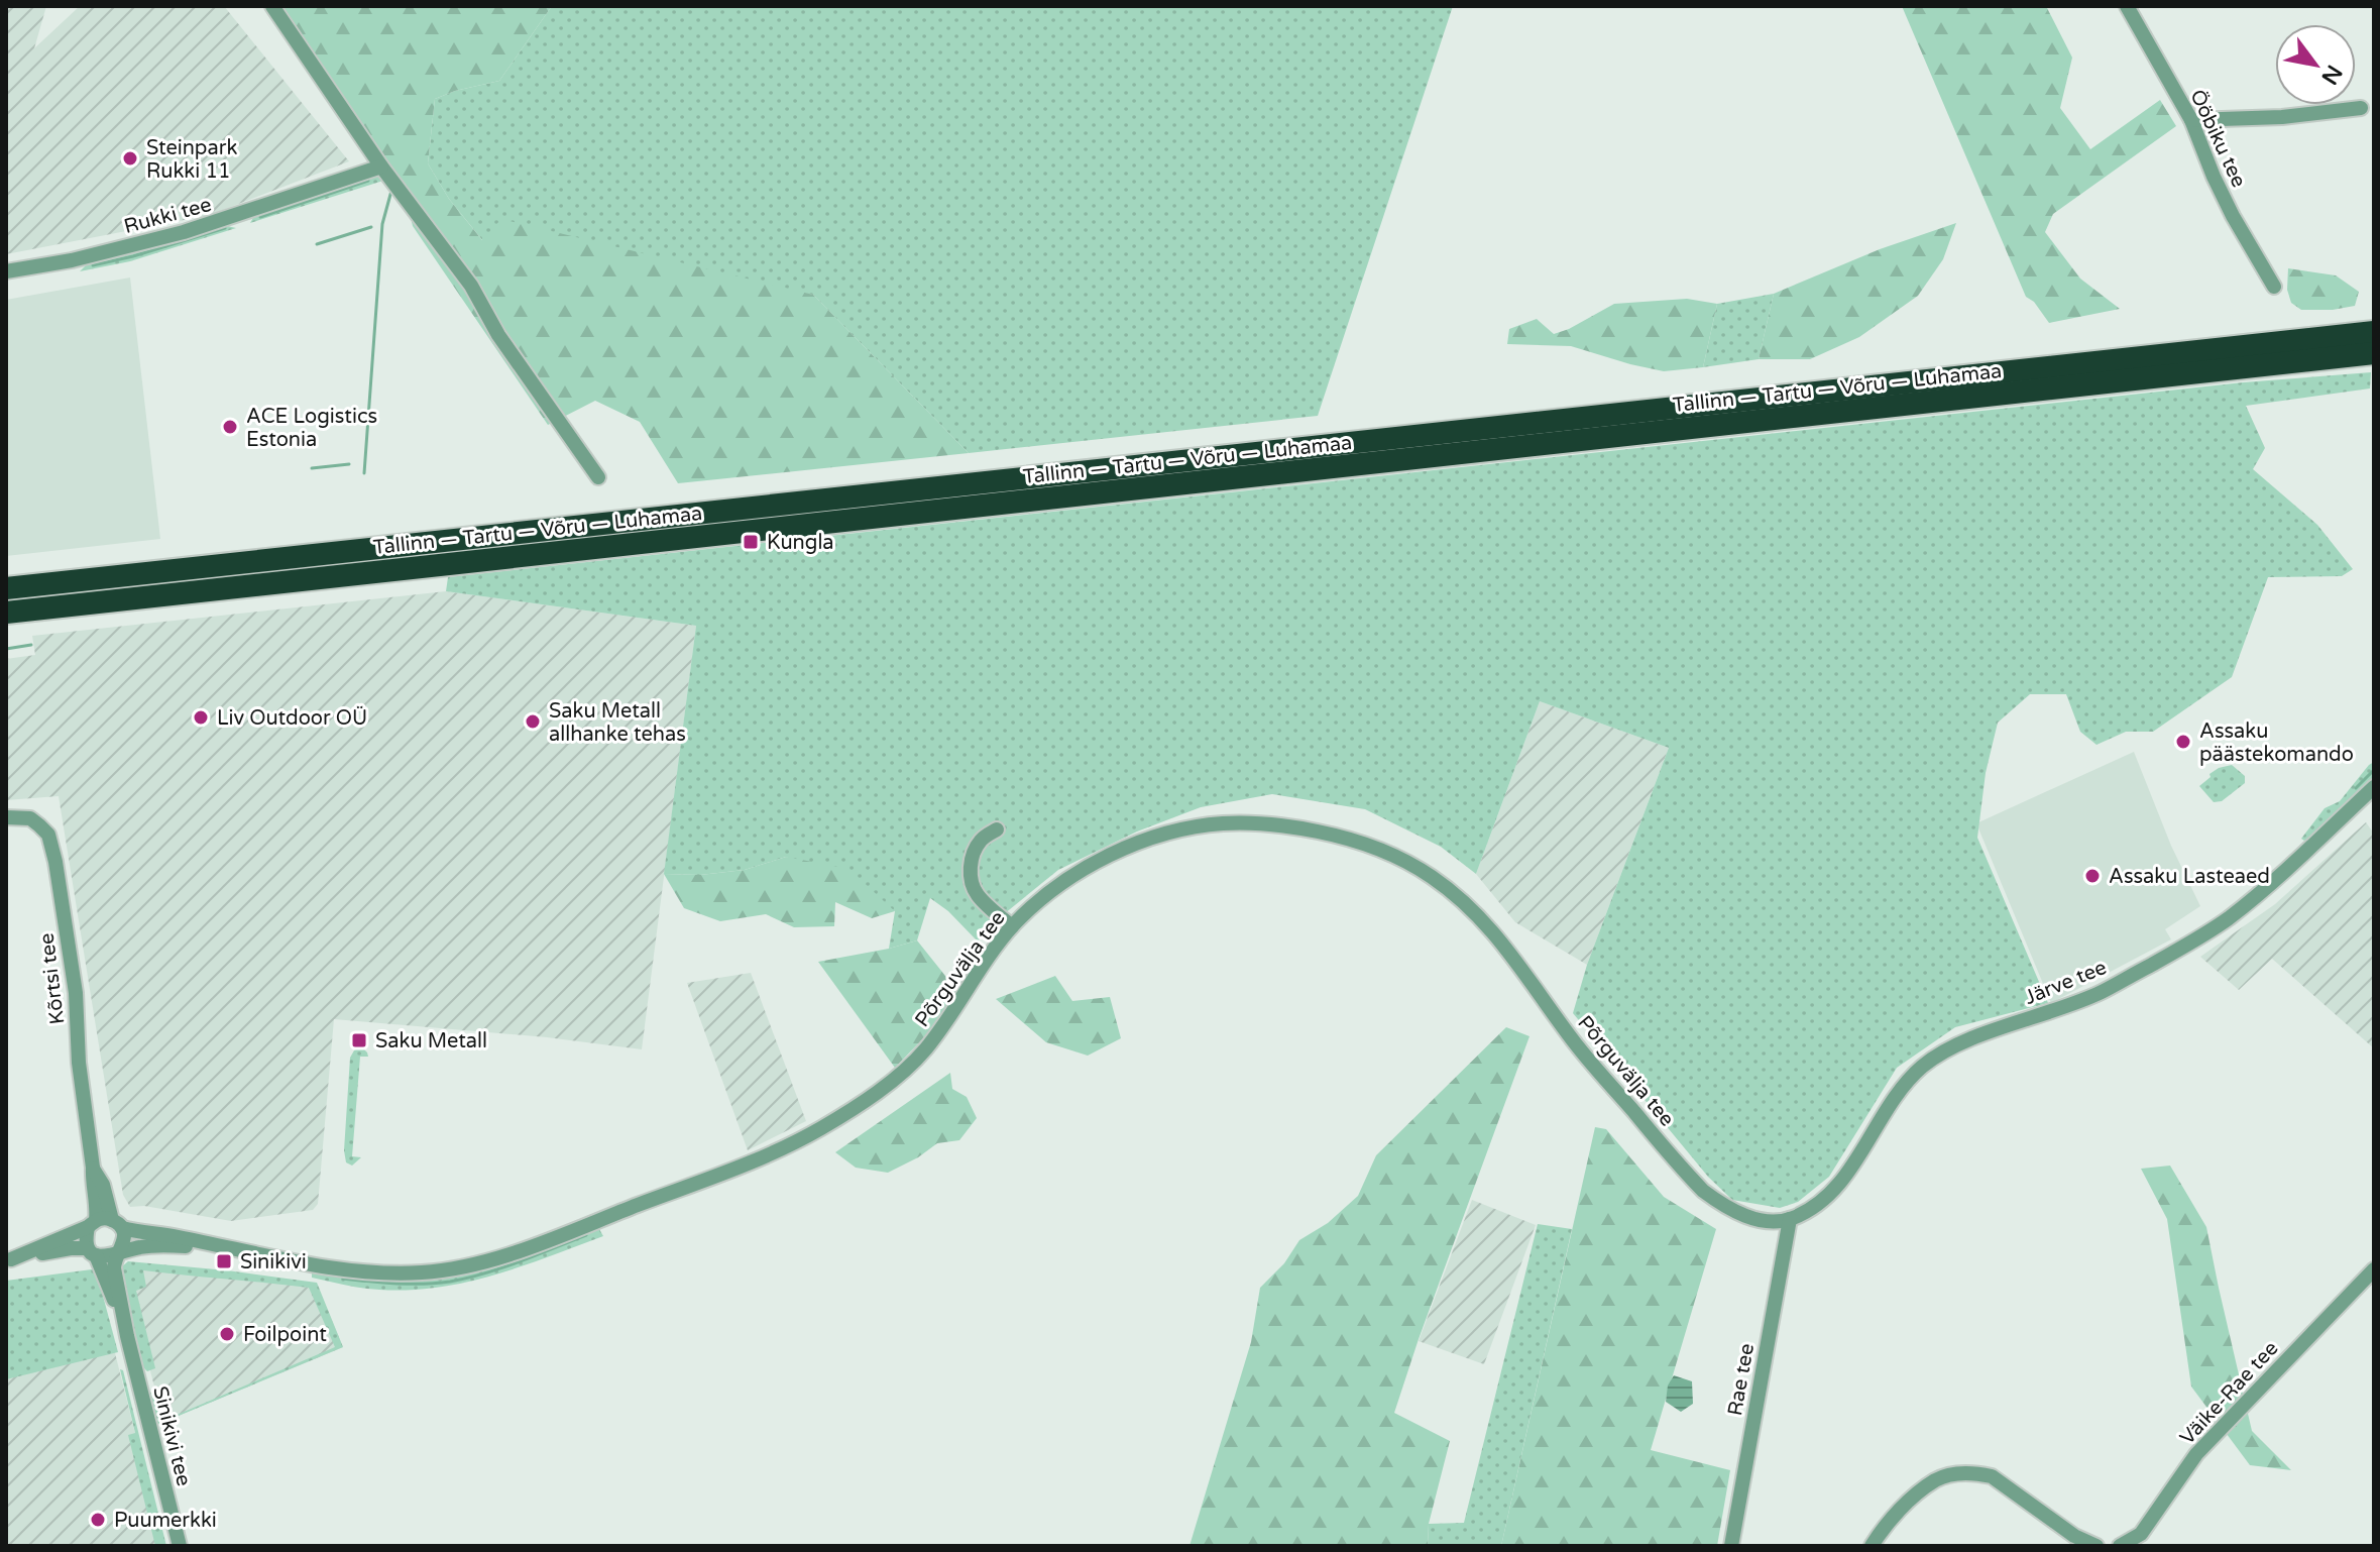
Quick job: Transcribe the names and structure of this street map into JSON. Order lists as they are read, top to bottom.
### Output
{
  "streets": {
    "highway": ["Tallinn — Tartu — Võru — Luhamaa"],
    "street": [
      "Ööbiku tee",
      "Rukki tee",
      "Põrguvälja tee",
      "Kõrtsi tee",
      "Järve tee",
      "Rae tee",
      "Väike-Rae tee",
      "Sinikivi tee"
    ]
  },
  "crossings": [
    ["Põrguvälja tee", "Kõrtsi tee"],
    ["Põrguvälja tee", "Järve tee"],
    ["Põrguvälja tee", "Rae tee"],
    ["Põrguvälja tee", "Sinikivi tee"],
    ["Kõrtsi tee", "Sinikivi tee"],
    ["Järve tee", "Rae tee"]
  ],
  "places": {
    "other": [
      "Steinpark Rukki 11",
      "ACE Logistics Estonia",
      "Liv Outdoor OÜ",
      "Saku Metall allhanke tehas",
      "Assaku päästekomando",
      "Assaku Lasteaed",
      "Foilpoint",
      "Puumerkki"
    ],
    "transit": ["Kungla", "Saku Metall", "Sinikivi"]
  },
  "north": "bottom right"
}
